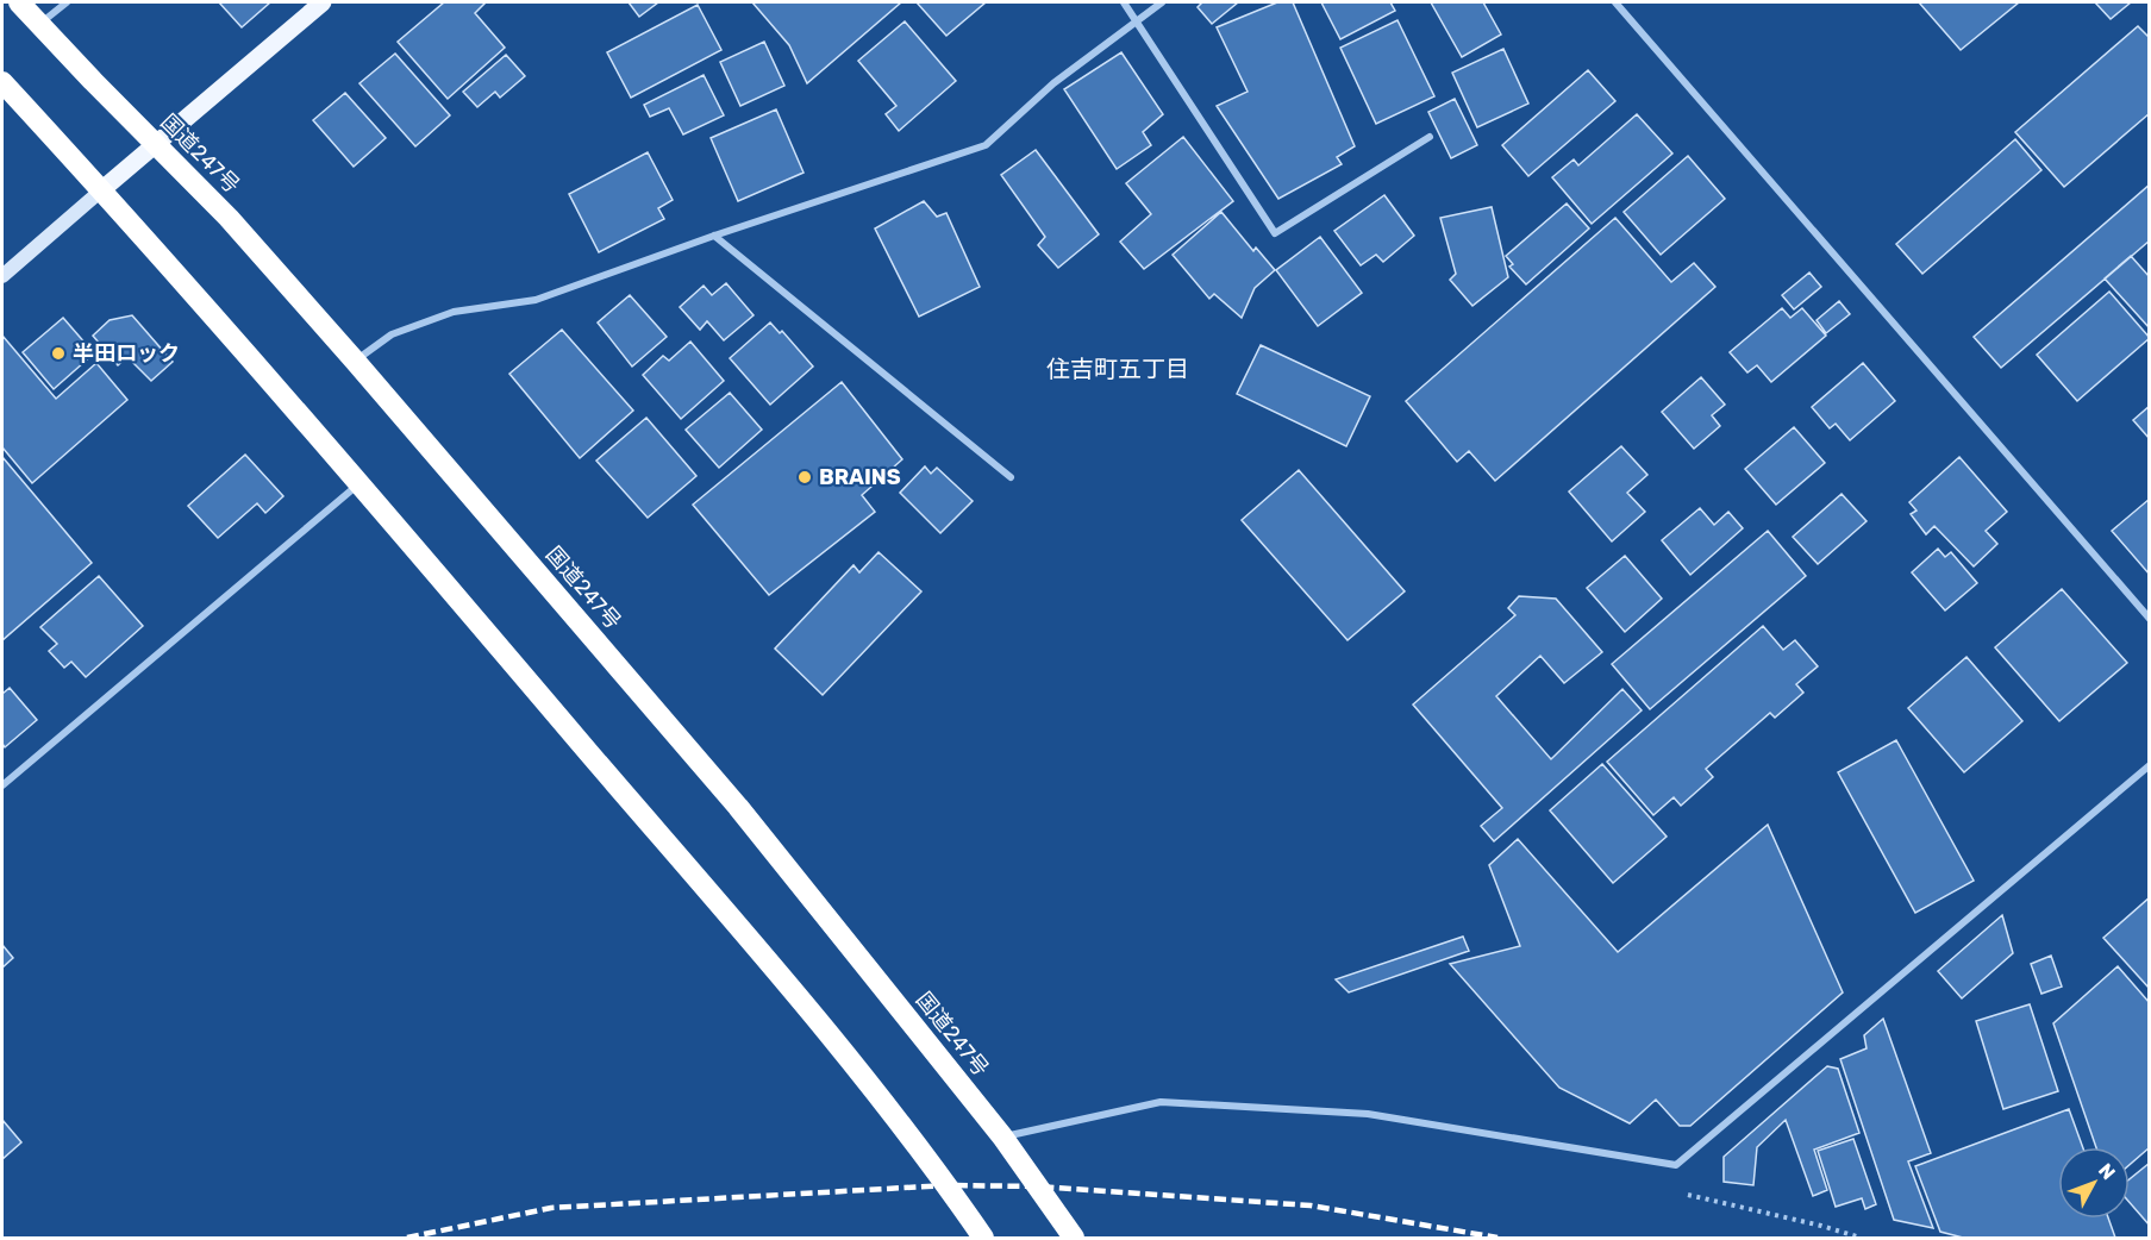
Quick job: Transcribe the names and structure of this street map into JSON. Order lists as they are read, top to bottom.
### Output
{
  "streets": {
    "highway": ["国道247号"]
  },
  "districts": ["住吉町五丁目"],
  "places": ["半田ロック", "BRAINS"],
  "north": "top right"
}
